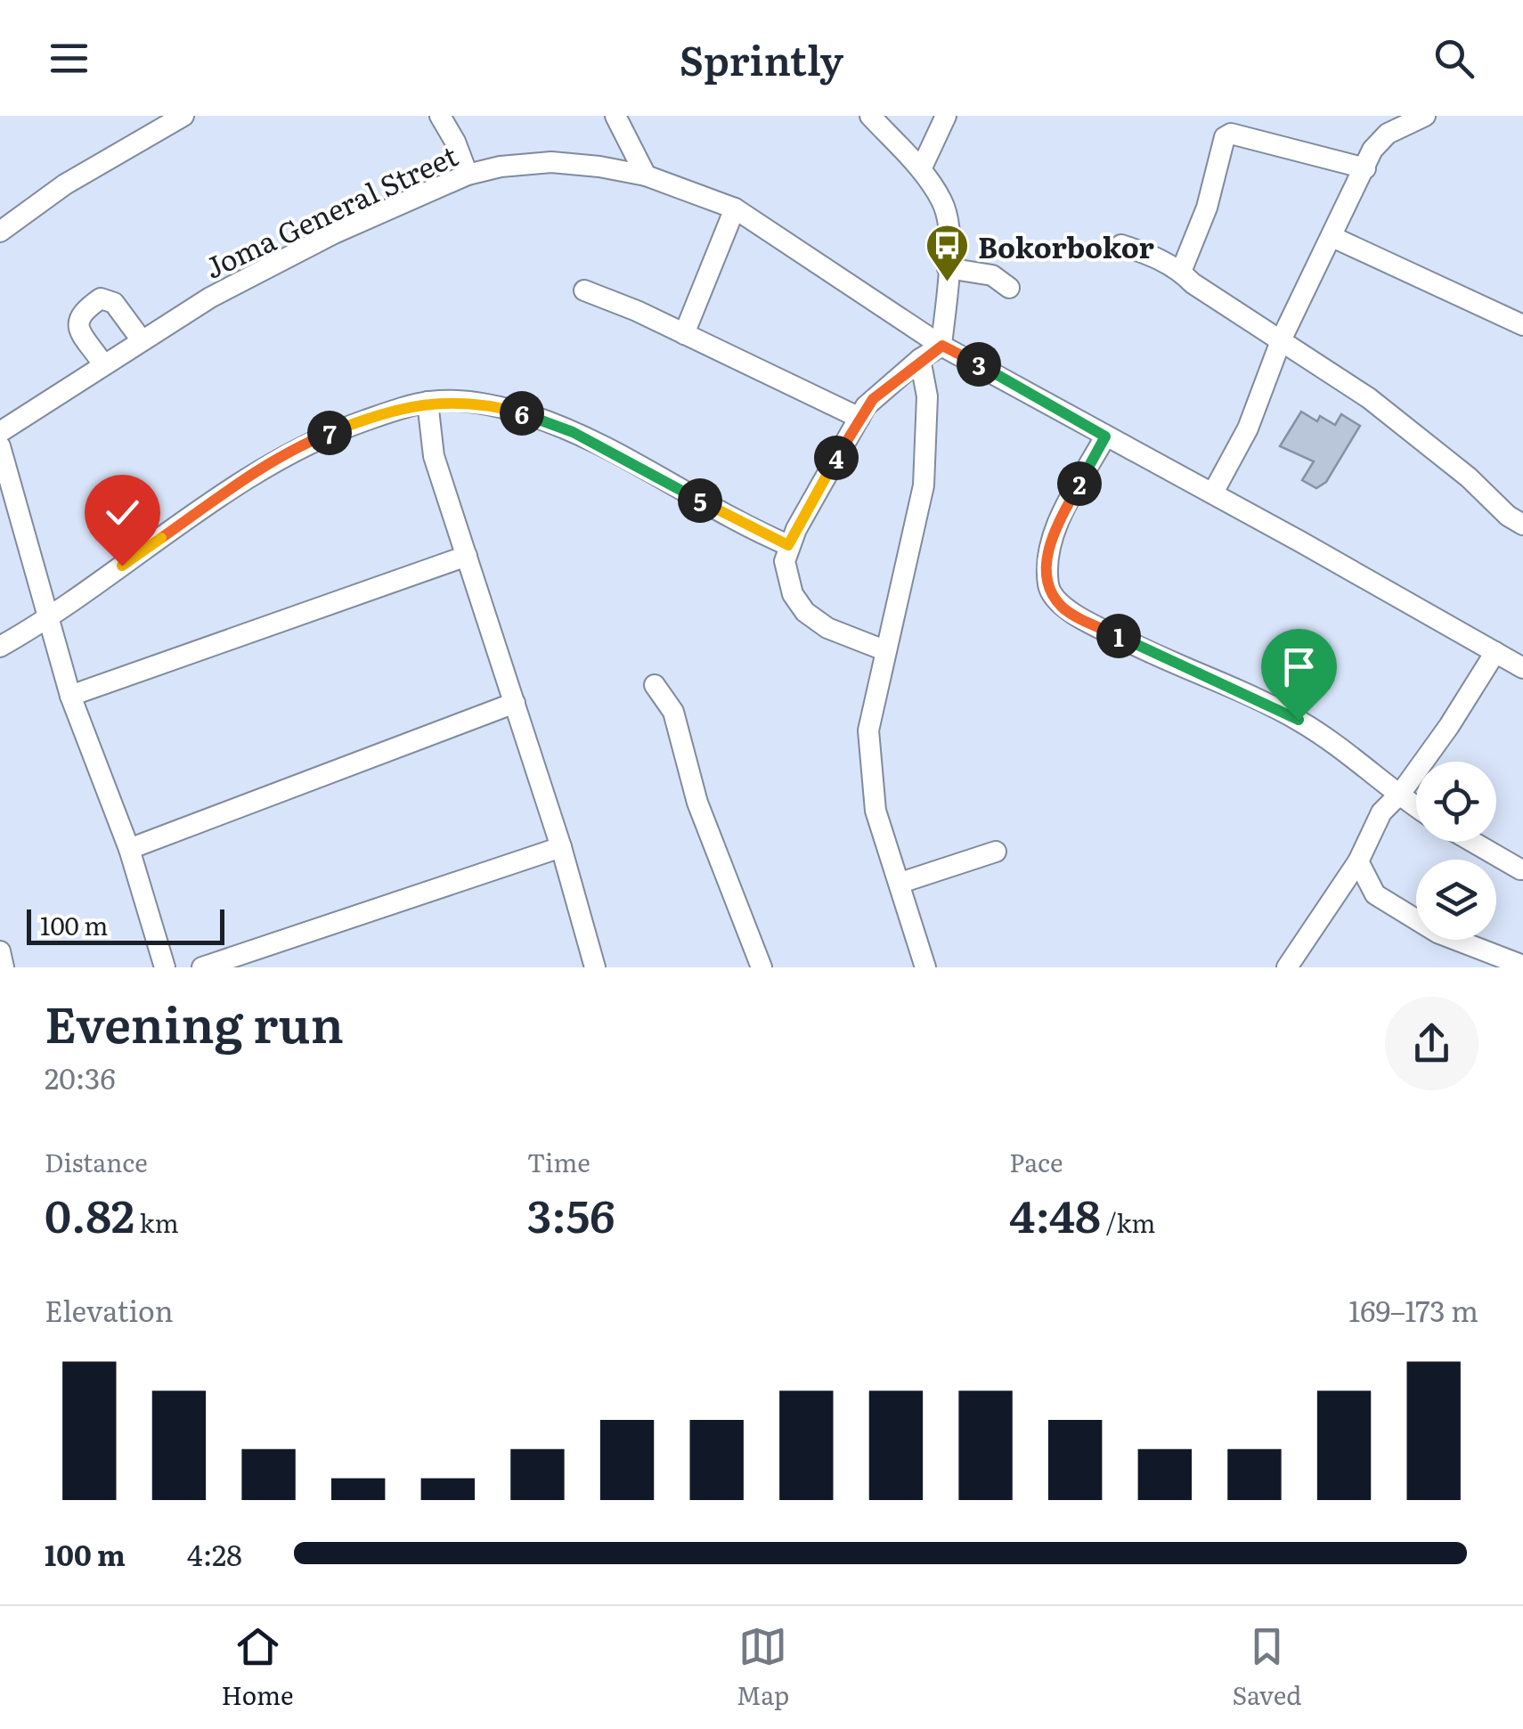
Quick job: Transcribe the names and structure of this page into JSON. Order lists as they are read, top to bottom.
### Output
{
  "streets": {
    "street": ["Joma General Street"]
  },
  "places": {
    "bus stop": ["Bokorbokor"]
  },
  "scale_bar": "100 m",
  "page": {
    "header": "Sprintly",
    "pins": [
      "3",
      "6",
      "7",
      "4",
      "2",
      "5",
      "1"
    ],
    "scale": "100 m",
    "heading": ["Evening run", "20:36"],
    "stats": [
      ["Distance", "0.82 km"],
      ["Time", "3:56"],
      ["Pace", "4:48 /km"]
    ],
    "chart": ["Elevation", "169–173 m"],
    "list": [
      {
        "name": "100 m",
        "note": "4:28"
      }
    ],
    "tabs": ["Home", "Map", "Saved"]
  }
}
